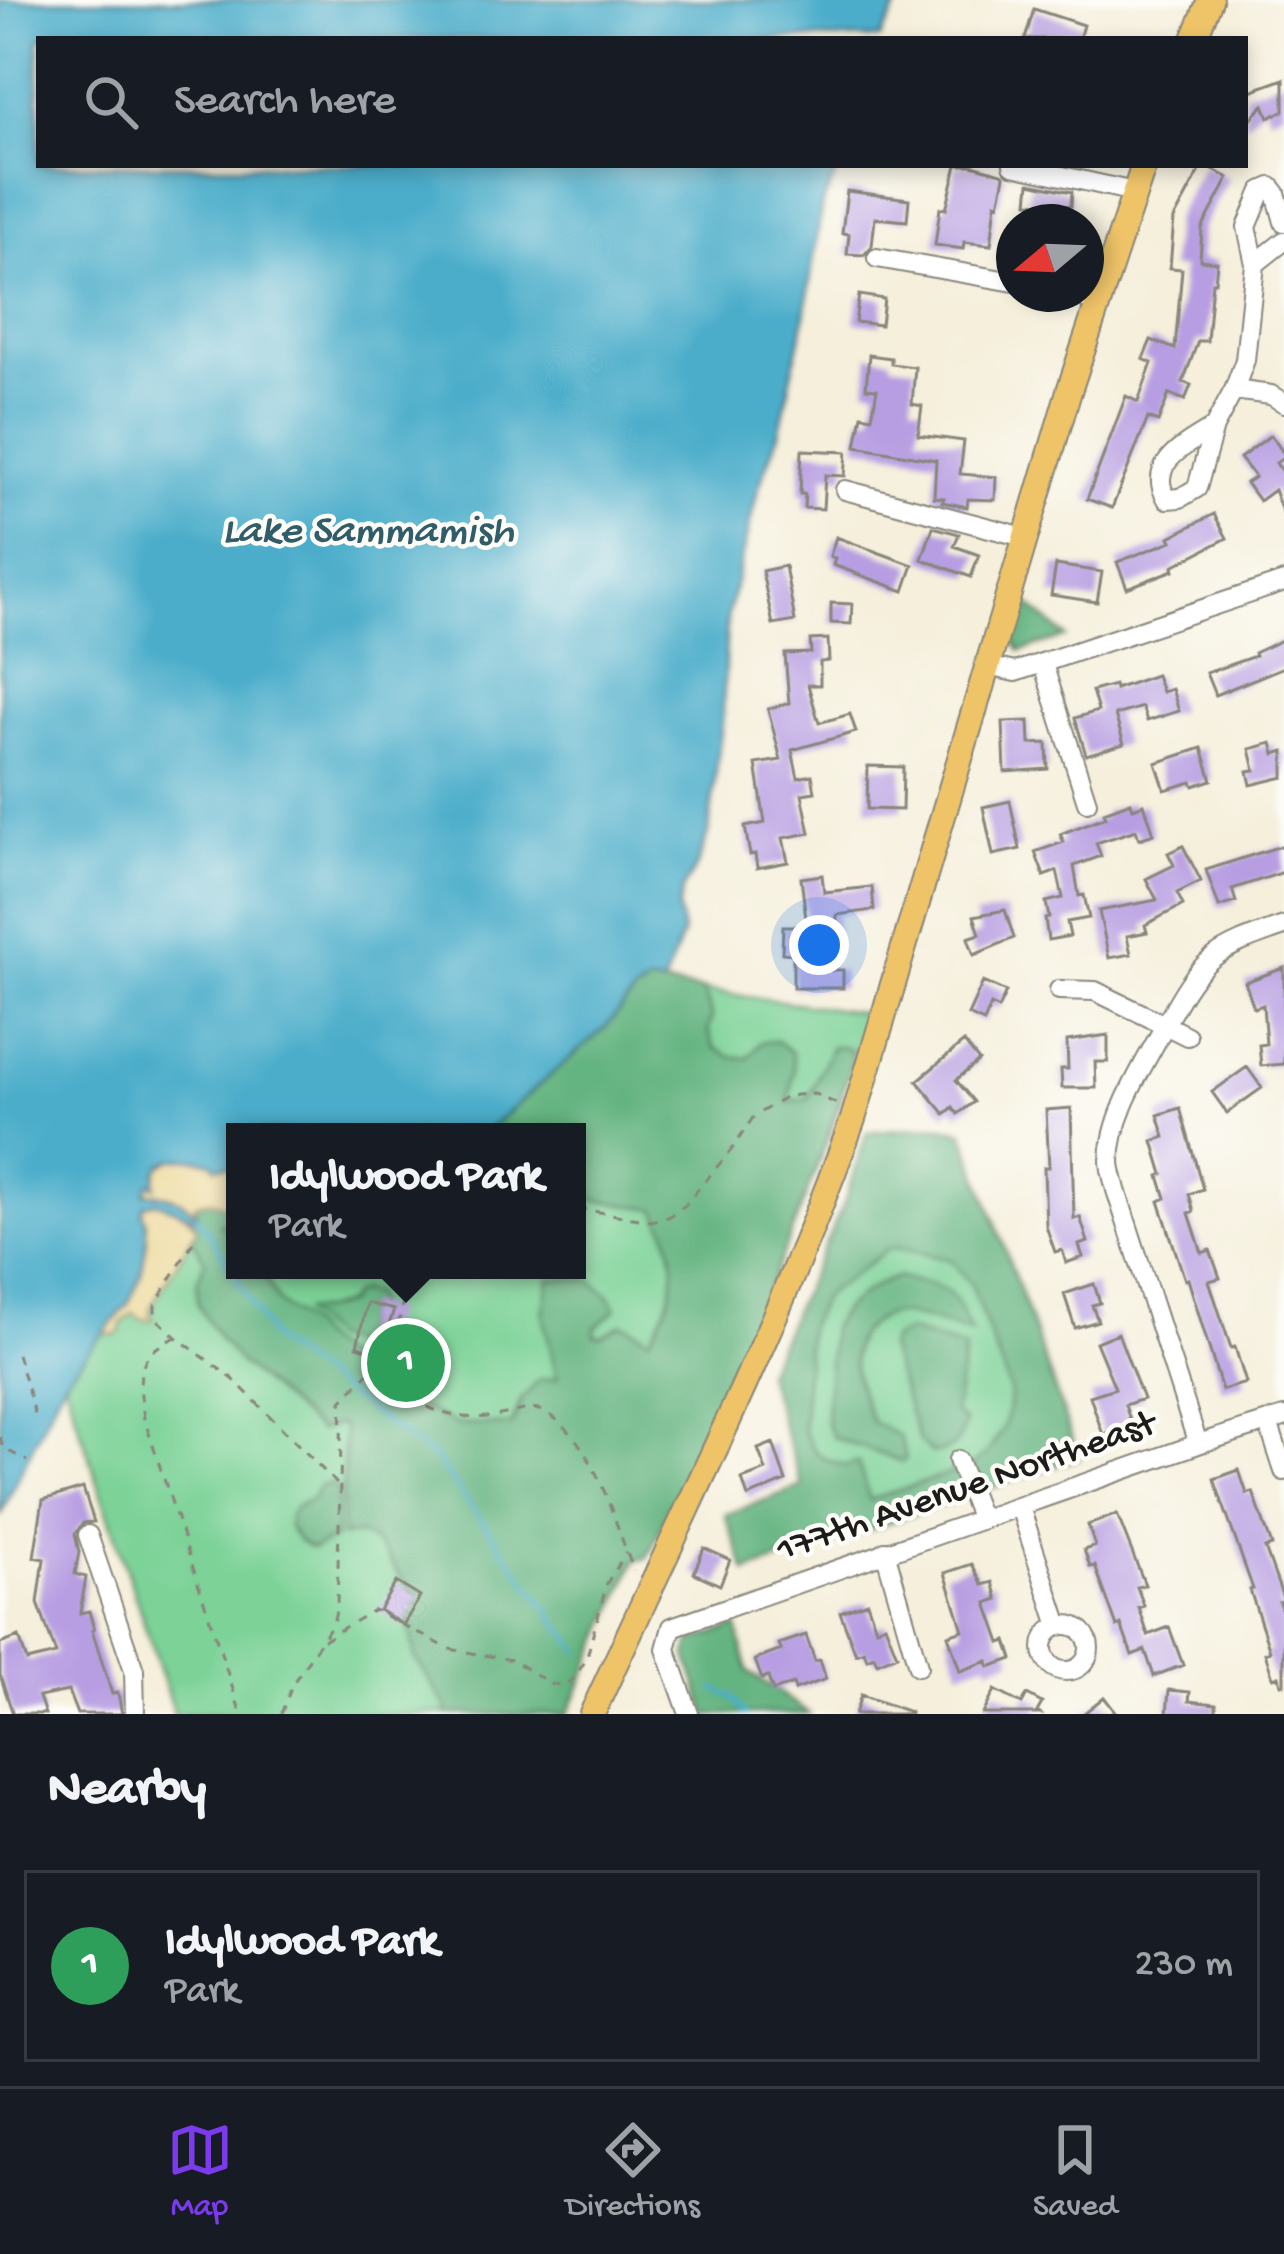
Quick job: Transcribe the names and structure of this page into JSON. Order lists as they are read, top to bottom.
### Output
{
  "streets": {
    "street": ["177th Avenue Northeast"]
  },
  "water": ["Lake Sammamish"],
  "north": "left",
  "page": {
    "search": "Search here",
    "popup": ["Idylwood Park", "Park"],
    "pins": "1",
    "heading": "Nearby",
    "list": [
      {
        "mark": "1",
        "name": "Idylwood Park",
        "note": "Park",
        "value": "230 m"
      }
    ],
    "nav": ["Map", "Directions", "Saved"]
  }
}
